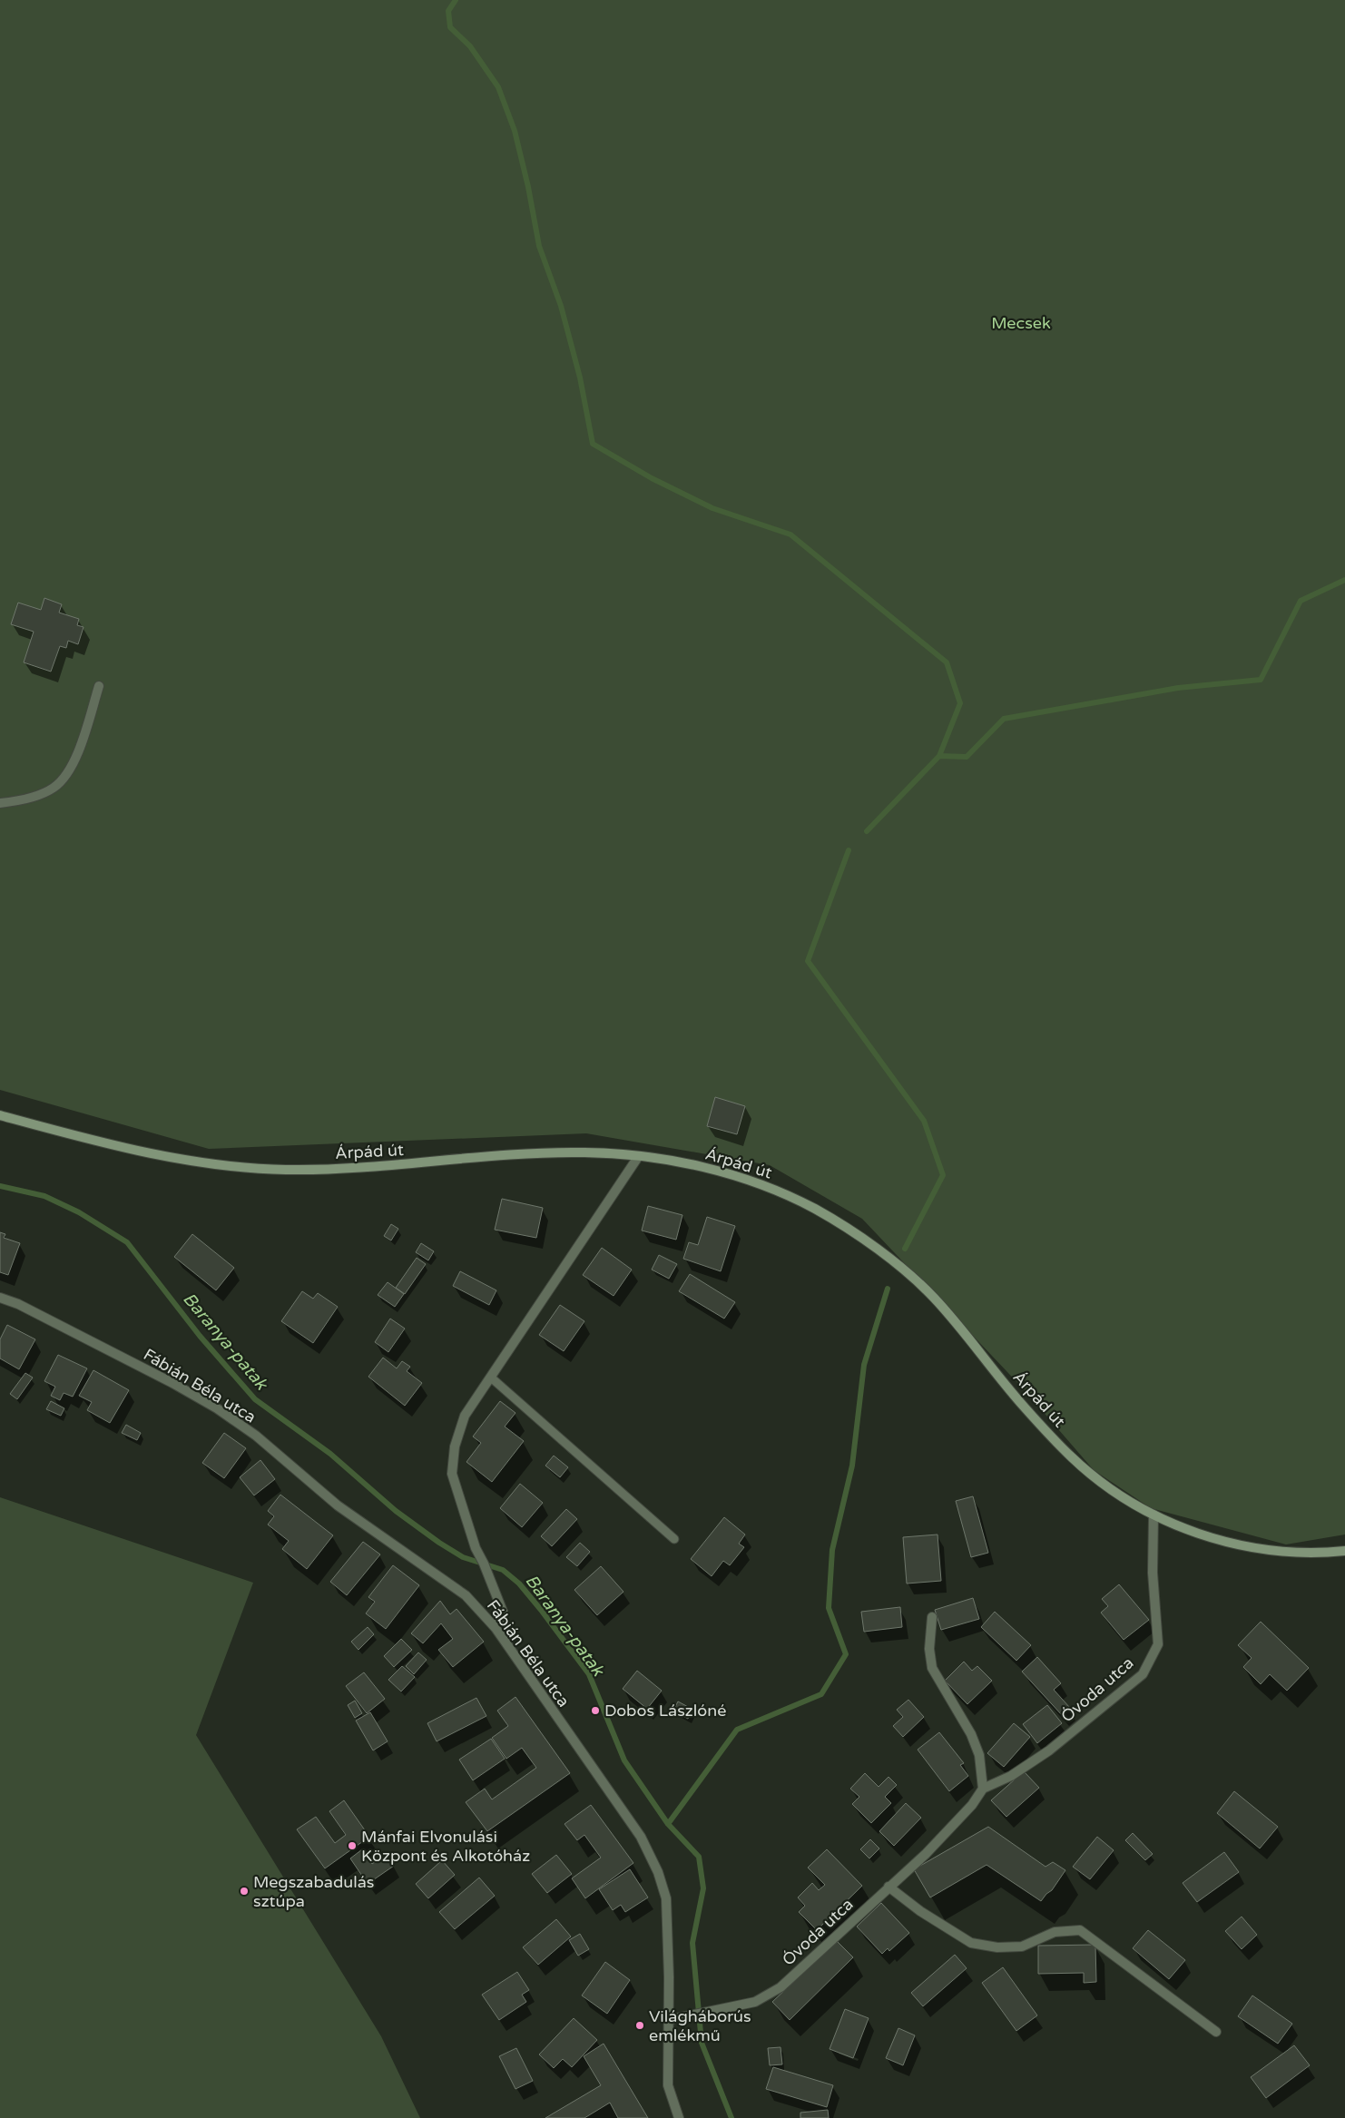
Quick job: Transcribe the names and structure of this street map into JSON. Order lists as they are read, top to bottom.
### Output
{
  "streets": {
    "main road": ["Árpád út"],
    "street": ["Fábián Béla utca", "Óvoda utca"]
  },
  "crossings": [
    ["Árpád út", "Óvoda utca"],
    ["Fábián Béla utca", "Óvoda utca"]
  ],
  "water": ["Baranya-patak"],
  "parks": ["Mecsek"],
  "places": [
    "Dobos Lászlóné",
    "Mánfai Elvonulási Központ és Alkotóház",
    "Megszabadulás sztúpa",
    "Világháborús emlékmű"
  ]
}
